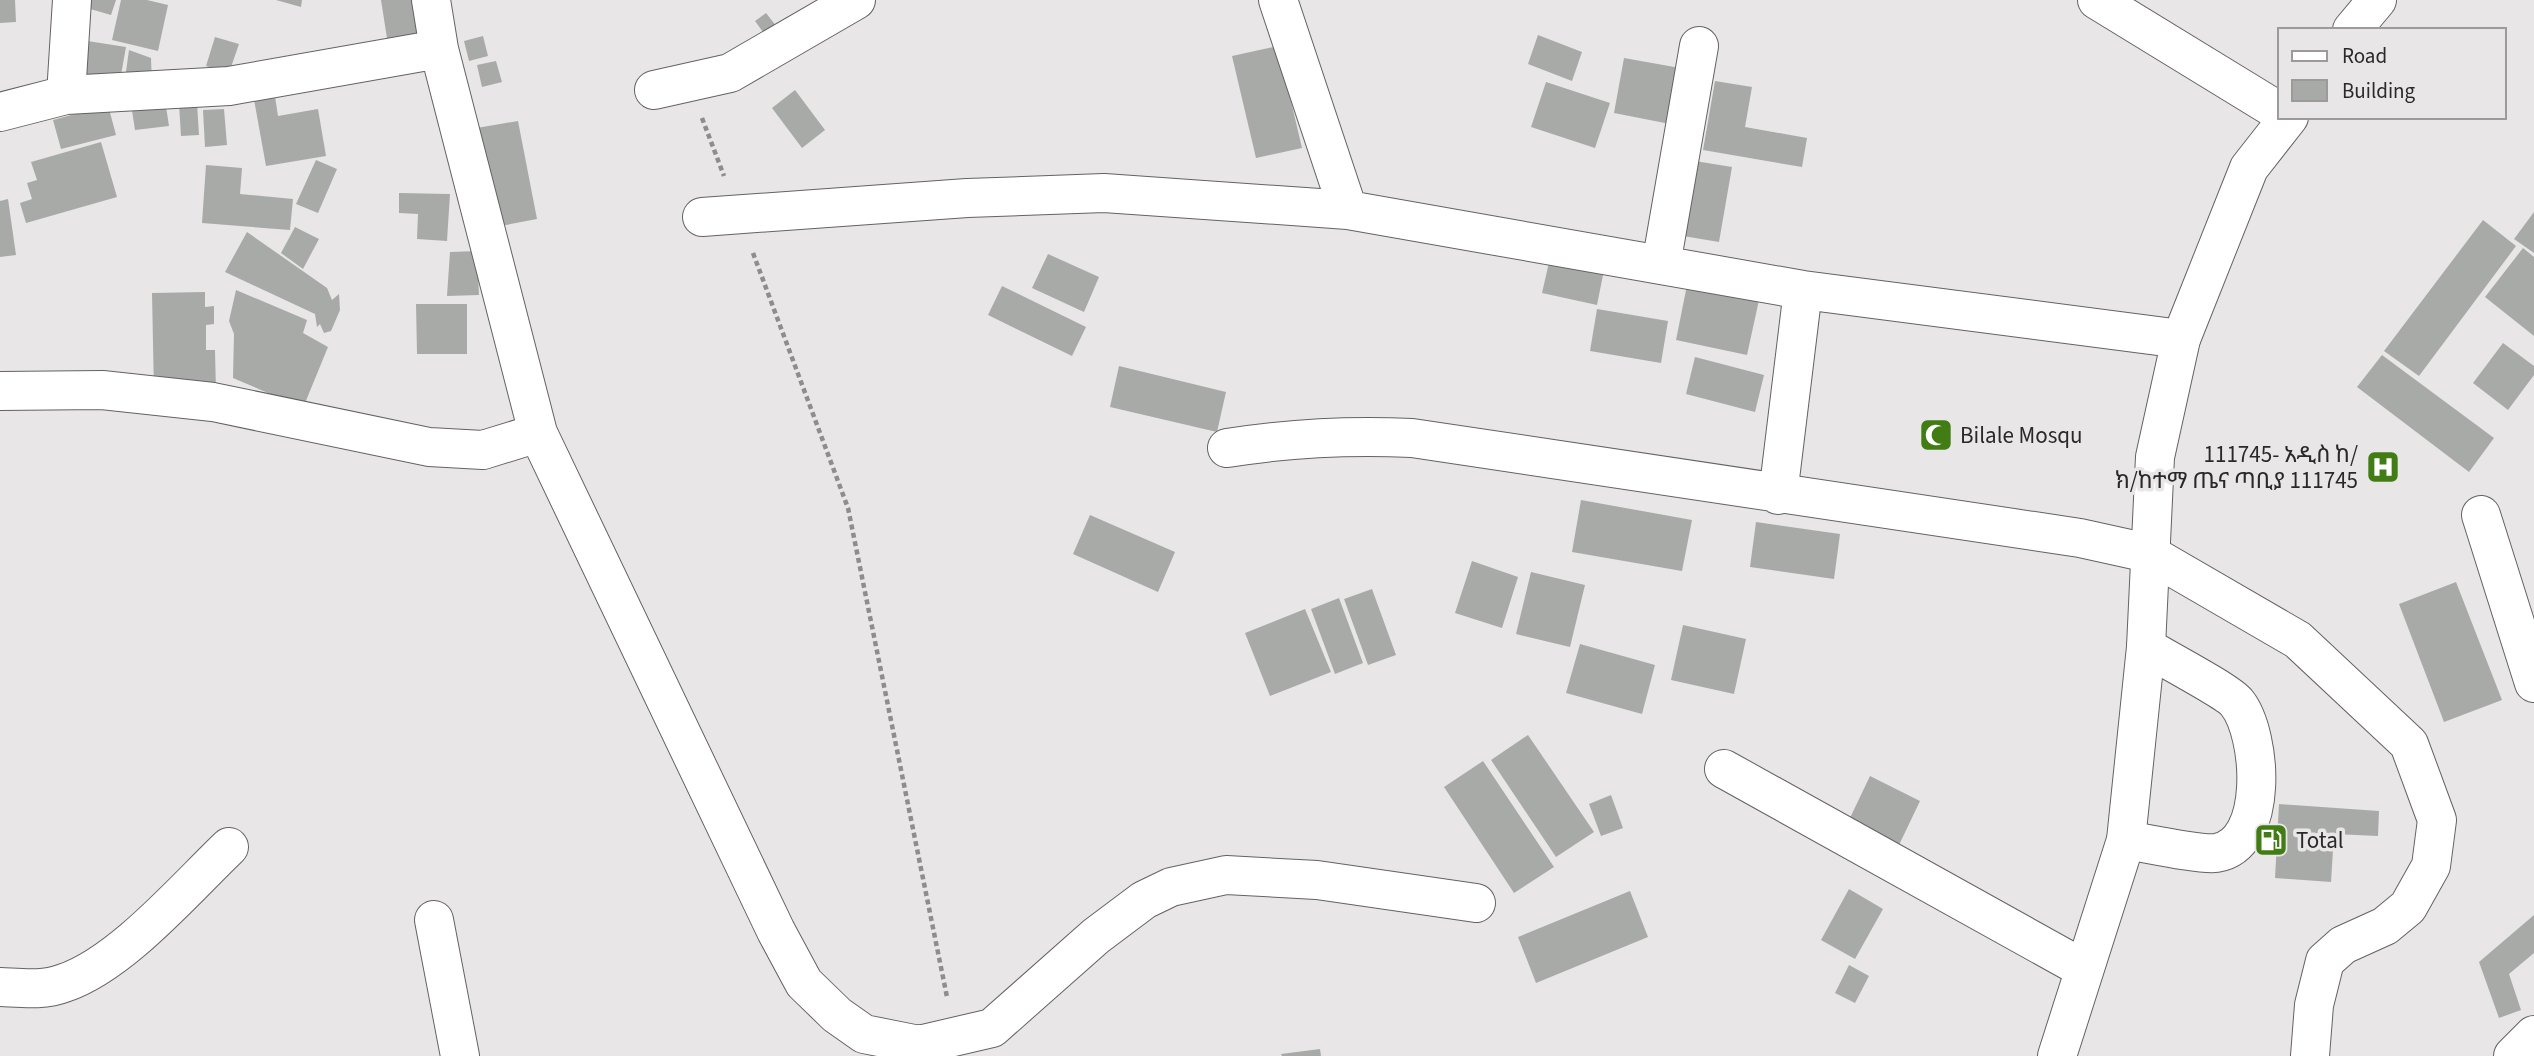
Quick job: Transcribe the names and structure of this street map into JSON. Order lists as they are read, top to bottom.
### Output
{
  "places": {
    "mosque": ["Bilale Mosqu"],
    "hospital": ["111745- አዲስ ከ/ ክ/ከተማ ጤና ጣቢያ 111745"],
    "fuel station": ["Total"]
  },
  "legend": ["Road", "Building"]
}
